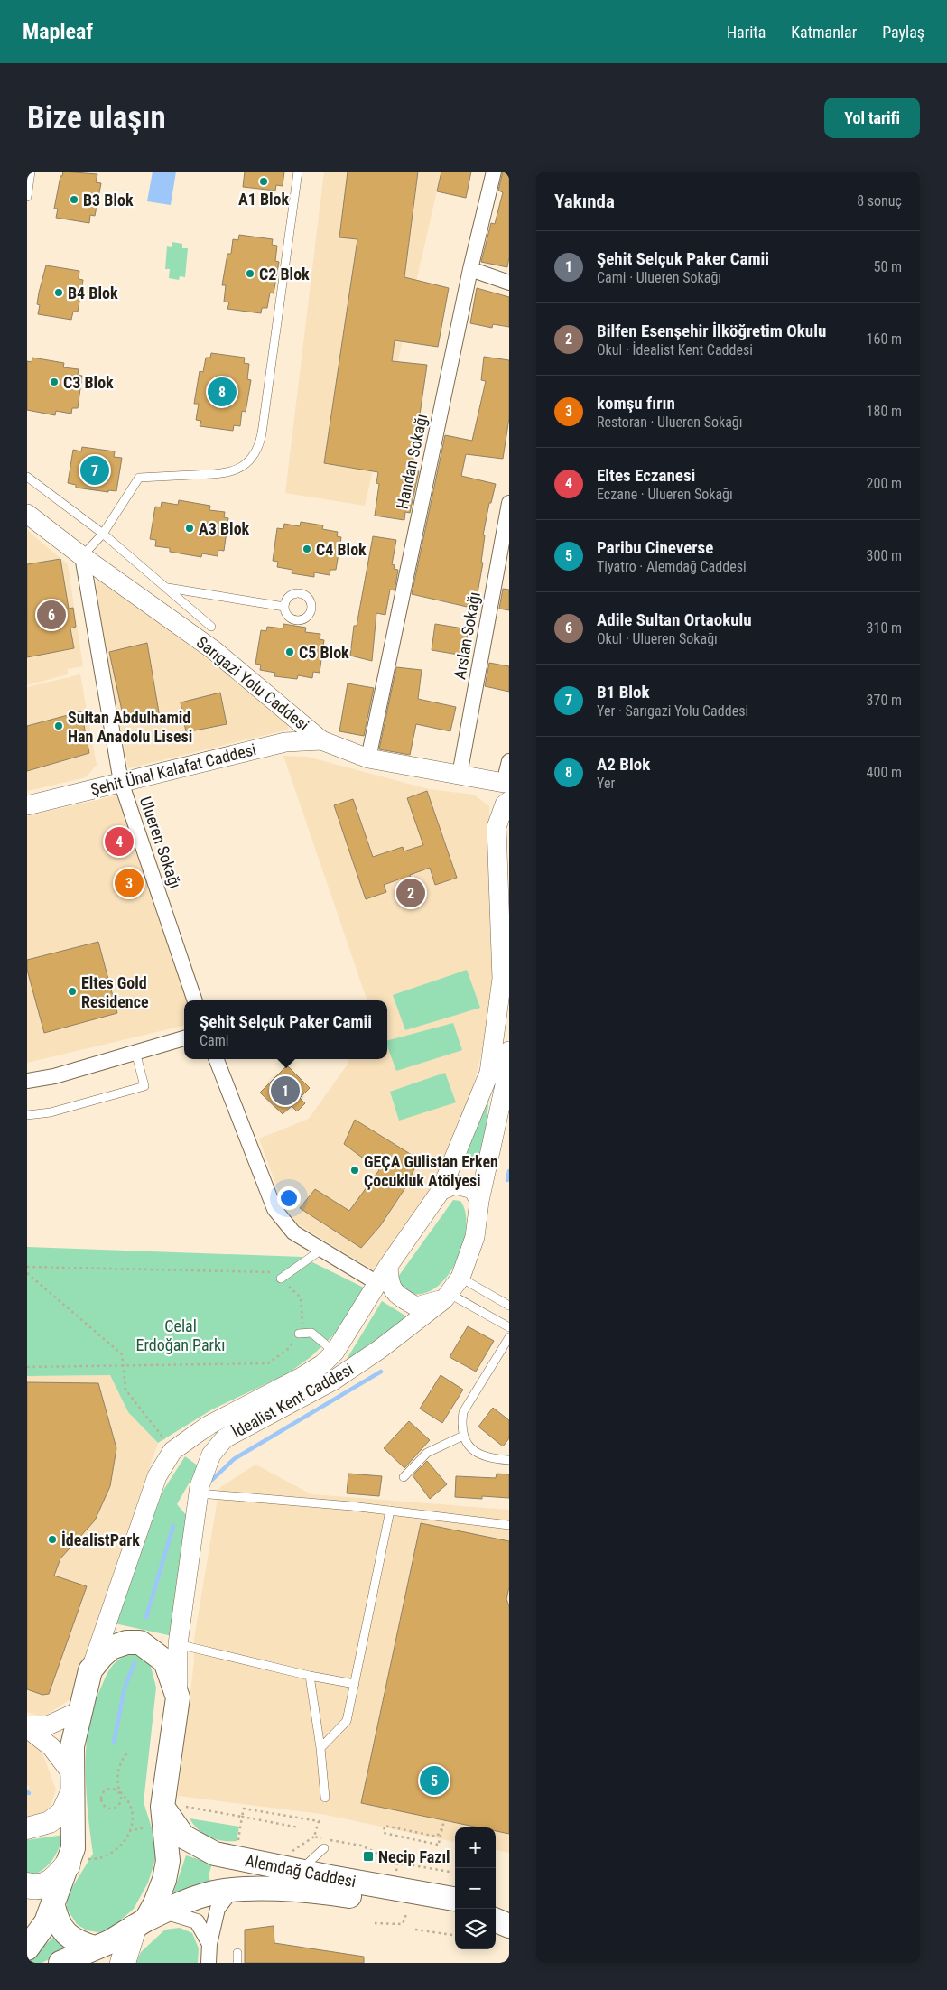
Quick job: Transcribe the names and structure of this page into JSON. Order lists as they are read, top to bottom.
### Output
{
  "streets": {
    "main road": ["İdealist Kent Caddesi", "Alemdağ Caddesi"],
    "street": [
      "Handan Sokağı",
      "Arslan Sokağı",
      "Sarıgazi Yolu Caddesi",
      "Şehit Ünal Kalafat Caddesi",
      "Ulueren Sokağı"
    ]
  },
  "crossings": [
    ["Handan Sokağı", "Sarıgazi Yolu Caddesi"],
    ["Arslan Sokağı", "Sarıgazi Yolu Caddesi"],
    ["Sarıgazi Yolu Caddesi", "Şehit Ünal Kalafat Caddesi"],
    ["Sarıgazi Yolu Caddesi", "Ulueren Sokağı"],
    ["Sarıgazi Yolu Caddesi", "İdealist Kent Caddesi"],
    ["Şehit Ünal Kalafat Caddesi", "Ulueren Sokağı"],
    ["İdealist Kent Caddesi", "Alemdağ Caddesi"]
  ],
  "parks": ["Celal Erdoğan Parkı"],
  "places": {
    "other": [
      "A1 Blok",
      "B3 Blok",
      "C2 Blok",
      "B4 Blok",
      "C3 Blok",
      "A3 Blok",
      "C4 Blok",
      "C5 Blok",
      "Sultan Abdulhamid Han Anadolu Lisesi",
      "Eltes Gold Residence",
      "GEÇA Gülistan Erken Çocukluk Atölyesi",
      "İdealistPark"
    ],
    "transit": ["Necip Fazıl"]
  },
  "page": {
    "header": "Mapleaf",
    "nav": ["Harita", "Katmanlar", "Paylaş"],
    "buttons": "Yol tarifi",
    "title": "Bize ulaşın",
    "heading": ["Yakında", "8 sonuç"],
    "list": [
      {
        "mark": "1",
        "name": "Şehit Selçuk Paker Camii",
        "note": "Cami · Ulueren Sokağı",
        "value": "50 m"
      },
      {
        "mark": "2",
        "name": "Bilfen Esenşehir İlköğretim Okulu",
        "note": "Okul · İdealist Kent Caddesi",
        "value": "160 m"
      },
      {
        "mark": "3",
        "name": "komşu fırın",
        "note": "Restoran · Ulueren Sokağı",
        "value": "180 m"
      },
      {
        "mark": "4",
        "name": "Eltes Eczanesi",
        "note": "Eczane · Ulueren Sokağı",
        "value": "200 m"
      },
      {
        "mark": "5",
        "name": "Paribu Cineverse",
        "note": "Tiyatro · Alemdağ Caddesi",
        "value": "300 m"
      },
      {
        "mark": "6",
        "name": "Adile Sultan Ortaokulu",
        "note": "Okul · Ulueren Sokağı",
        "value": "310 m"
      },
      {
        "mark": "7",
        "name": "B1 Blok",
        "note": "Yer · Sarıgazi Yolu Caddesi",
        "value": "370 m"
      },
      {
        "mark": "8",
        "name": "A2 Blok",
        "note": "Yer",
        "value": "400 m"
      }
    ],
    "pins": [
      "8",
      "7",
      "6",
      "4",
      "3",
      "2",
      "1",
      "5"
    ],
    "popup": ["Şehit Selçuk Paker Camii", "Cami"],
    "map_buttons": ["+", "−"]
  }
}
